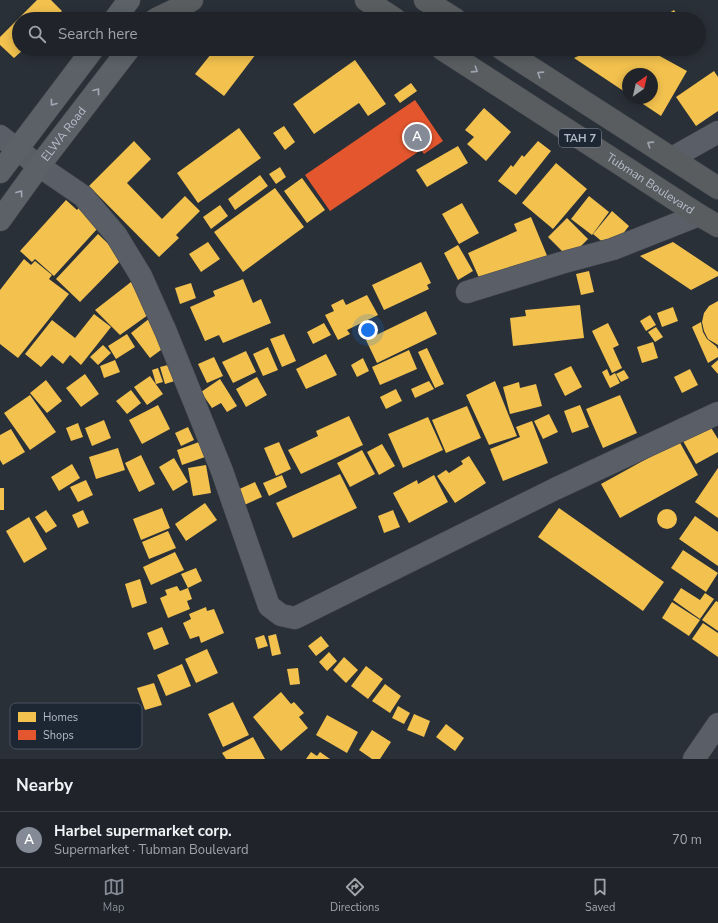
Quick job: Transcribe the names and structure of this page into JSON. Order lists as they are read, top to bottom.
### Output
{
  "streets": {
    "highway": ["TAH 7", "Tubman Boulevard"],
    "main road": ["ELWA Road"]
  },
  "legend": ["Homes", "Shops"],
  "north": "top right",
  "page": {
    "search": "Search here",
    "pins": "A",
    "heading": "Nearby",
    "list": [
      {
        "mark": "A",
        "name": "Harbel supermarket corp.",
        "note": "Supermarket · Tubman Boulevard",
        "value": "70 m"
      }
    ],
    "nav": ["Map", "Directions", "Saved"]
  }
}
